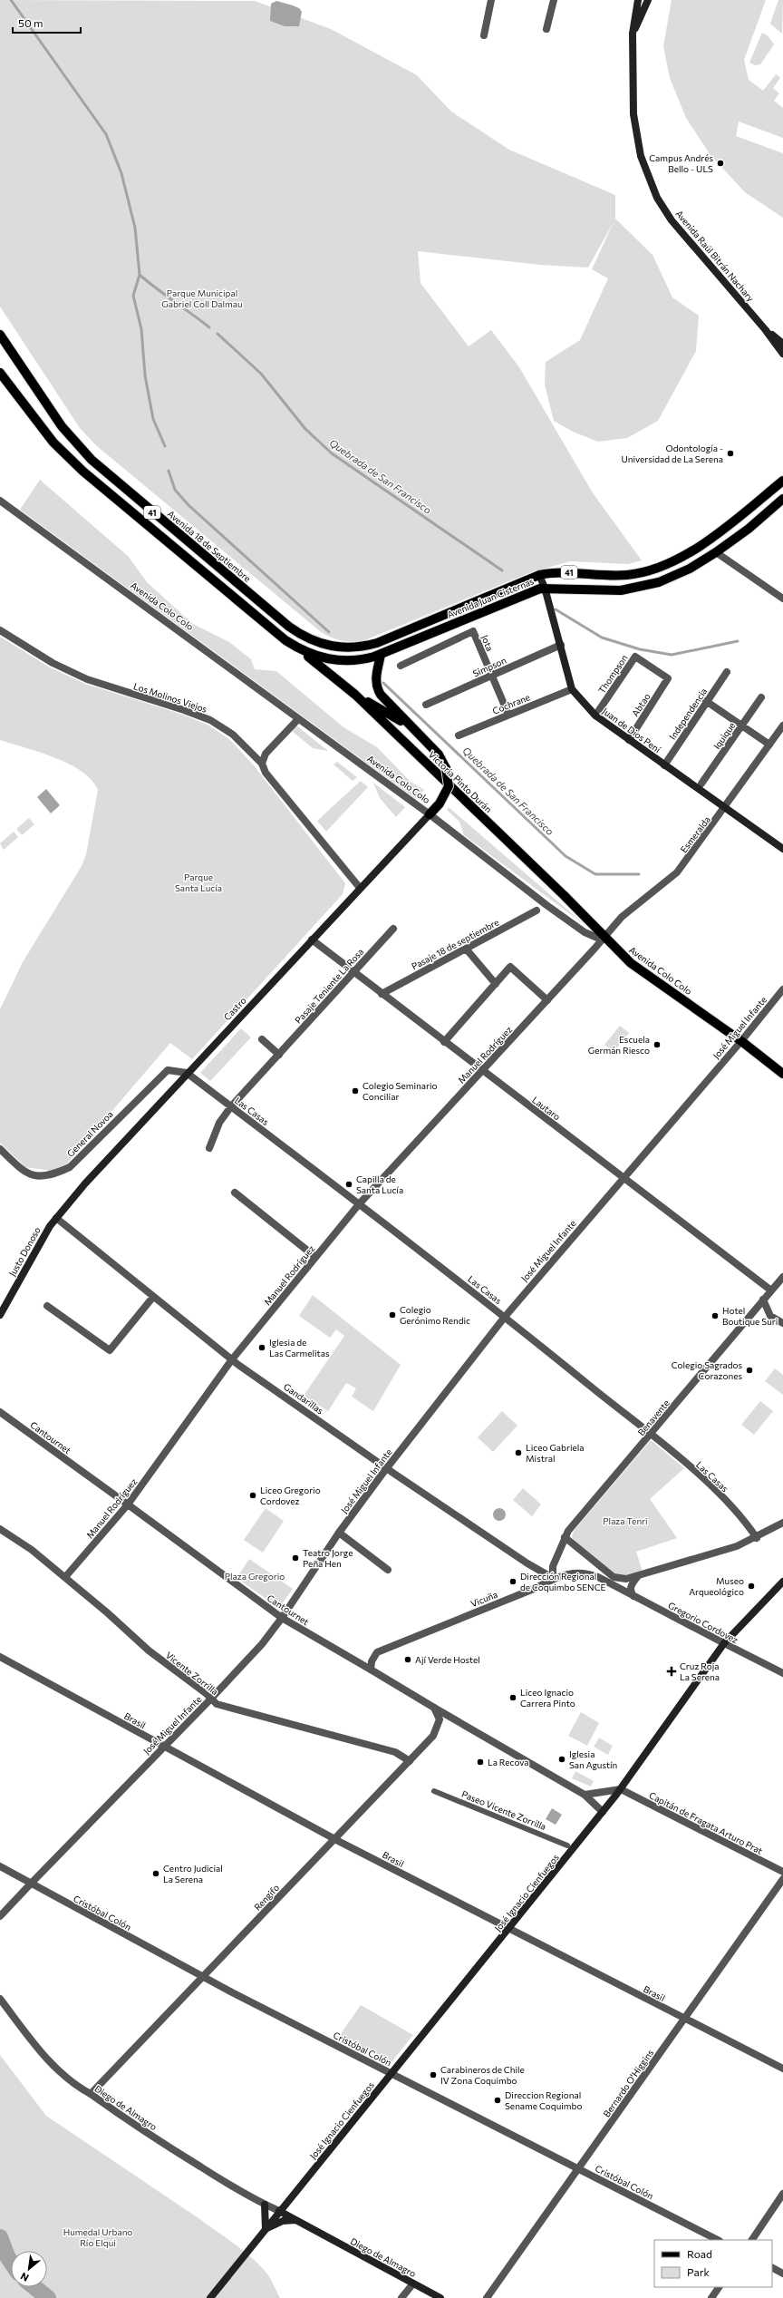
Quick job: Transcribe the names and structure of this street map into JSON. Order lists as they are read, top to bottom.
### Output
{
  "streets": {
    "main road": [
      "Avenida Raúl Bitrán Nachary",
      "41",
      "Avenida 18 de Septiembre",
      "Avenida Juan Cisternas",
      "Avenida Colo Colo",
      "Juan de Dios Pení",
      "Victoria Pinto Durán",
      "Castro",
      "Justo Donoso",
      "José Ignacio Cienfuegos",
      "Diego de Almagro"
    ],
    "street": [
      "Jota",
      "Simpson",
      "Thompson",
      "Los Molinos Viejos",
      "Cochrane",
      "Abtao",
      "Independencia",
      "Iquique",
      "Esmeralda",
      "Pasaje 18 de septiembre",
      "Pasaje Teniente La Rosa",
      "José Miguel Infante",
      "Manuel Rodríguez",
      "Lautaro",
      "Las Casas",
      "General Novoa",
      "Gandarillas",
      "Benavente",
      "Cantournet",
      "Vicuña",
      "Gregorio Cordovez",
      "Vicente Zorrilla",
      "Brasil",
      "Paseo Vicente Zorrilla",
      "Capitán de Fragata Arturo Prat",
      "Rengifo",
      "Cristóbal Colón",
      "Bernardo O'Higgins"
    ]
  },
  "crossings": [
    ["41", "Avenida Juan Cisternas"],
    ["41", "Victoria Pinto Durán"],
    ["Avenida 18 de Septiembre", "Avenida Juan Cisternas"],
    ["Avenida Juan Cisternas", "Juan de Dios Pení"],
    ["Avenida Juan Cisternas", "Victoria Pinto Durán"],
    ["Avenida Colo Colo", "Victoria Pinto Durán"],
    ["Avenida Colo Colo", "Esmeralda"],
    ["Avenida Colo Colo", "Castro"],
    ["Avenida Colo Colo", "José Miguel Infante"],
    ["Avenida Colo Colo", "Manuel Rodríguez"],
    ["Jota", "Simpson"],
    ["Jota", "Cochrane"],
    ["Simpson", "Juan de Dios Pení"],
    ["Thompson", "Abtao"],
    ["Thompson", "Juan de Dios Pení"],
    ["Los Molinos Viejos", "Castro"],
    ["Cochrane", "Juan de Dios Pení"],
    ["Abtao", "Juan de Dios Pení"],
    ["Independencia", "Juan de Dios Pení"],
    ["Juan de Dios Pení", "Esmeralda"],
    ["Victoria Pinto Durán", "Esmeralda"],
    ["Victoria Pinto Durán", "Manuel Rodríguez"],
    ["Esmeralda", "Manuel Rodríguez"],
    ["Pasaje 18 de septiembre", "Lautaro"],
    ["Pasaje Teniente La Rosa", "Lautaro"],
    ["Pasaje Teniente La Rosa", "Las Casas"],
    ["Castro", "Lautaro"],
    ["Castro", "Las Casas"],
    ["Castro", "General Novoa"],
    ["Castro", "Justo Donoso"],
    ["Castro", "Gandarillas"],
    ["José Miguel Infante", "Lautaro"],
    ["José Miguel Infante", "Las Casas"],
    ["José Miguel Infante", "Gandarillas"],
    ["José Miguel Infante", "Cantournet"],
    ["José Miguel Infante", "Vicente Zorrilla"],
    ["José Miguel Infante", "Brasil"],
    ["José Miguel Infante", "Cristóbal Colón"],
    ["Manuel Rodríguez", "Lautaro"],
    ["Manuel Rodríguez", "Las Casas"],
    ["Manuel Rodríguez", "Gandarillas"],
    ["Manuel Rodríguez", "Cantournet"],
    ["Manuel Rodríguez", "Vicente Zorrilla"],
    ["Lautaro", "Benavente"],
    ["Las Casas", "General Novoa"],
    ["Las Casas", "Benavente"],
    ["Justo Donoso", "Gandarillas"],
    ["Gandarillas", "Benavente"],
    ["Gandarillas", "Vicuña"],
    ["Benavente", "Vicuña"],
    ["Cantournet", "Vicuña"],
    ["Cantournet", "José Ignacio Cienfuegos"],
    ["Cantournet", "Rengifo"],
    ["Vicuña", "Gregorio Cordovez"],
    ["Gregorio Cordovez", "José Ignacio Cienfuegos"],
    ["Vicente Zorrilla", "Rengifo"],
    ["Brasil", "José Ignacio Cienfuegos"],
    ["Brasil", "Rengifo"],
    ["Brasil", "Bernardo O'Higgins"],
    ["Capitán de Fragata Arturo Prat", "José Ignacio Cienfuegos"],
    ["José Ignacio Cienfuegos", "Cristóbal Colón"],
    ["José Ignacio Cienfuegos", "Diego de Almagro"],
    ["Rengifo", "Cristóbal Colón"],
    ["Rengifo", "Diego de Almagro"],
    ["Cristóbal Colón", "Bernardo O'Higgins"]
  ],
  "water": ["Quebrada de San Francisco"],
  "parks": [
    "Parque Municipal Gabriel Coll Dalmau",
    "Parque Santa Lucía",
    "Plaza Tenri",
    "Plaza Gregorio",
    "Humedal Urbano Río Elqui"
  ],
  "places": {
    "other": [
      "Campus Andrés Bello - ULS",
      "Odontología - Universidad de La Serena",
      "Escuela Germán Riesco",
      "Colegio Seminario Conciliar",
      "Capilla de Santa Lucía",
      "Colegio Gerónimo Rendic",
      "Hotel Boutique Suri",
      "Iglesia de Las Carmelitas",
      "Colegio Sagrados Corazones",
      "Liceo Gabriela Mistral",
      "Liceo Gregorio Cordovez",
      "Teatro Jorge Peña Hen",
      "Dirección Regional de Coquimbo SENCE",
      "Museo Arqueológico",
      "Ají Verde Hostel",
      "Liceo Ignacio Carrera Pinto",
      "Iglesia San Agustín",
      "La Recova",
      "Centro Judicial La Serena",
      "Carabineros de Chile IV Zona Coquimbo",
      "Direccion Regional Sename Coquimbo"
    ],
    "health": ["Cruz Roja La Serena"]
  },
  "legend": ["Road", "Park"],
  "scale_bar": "50 m",
  "north": "bottom left"
}
